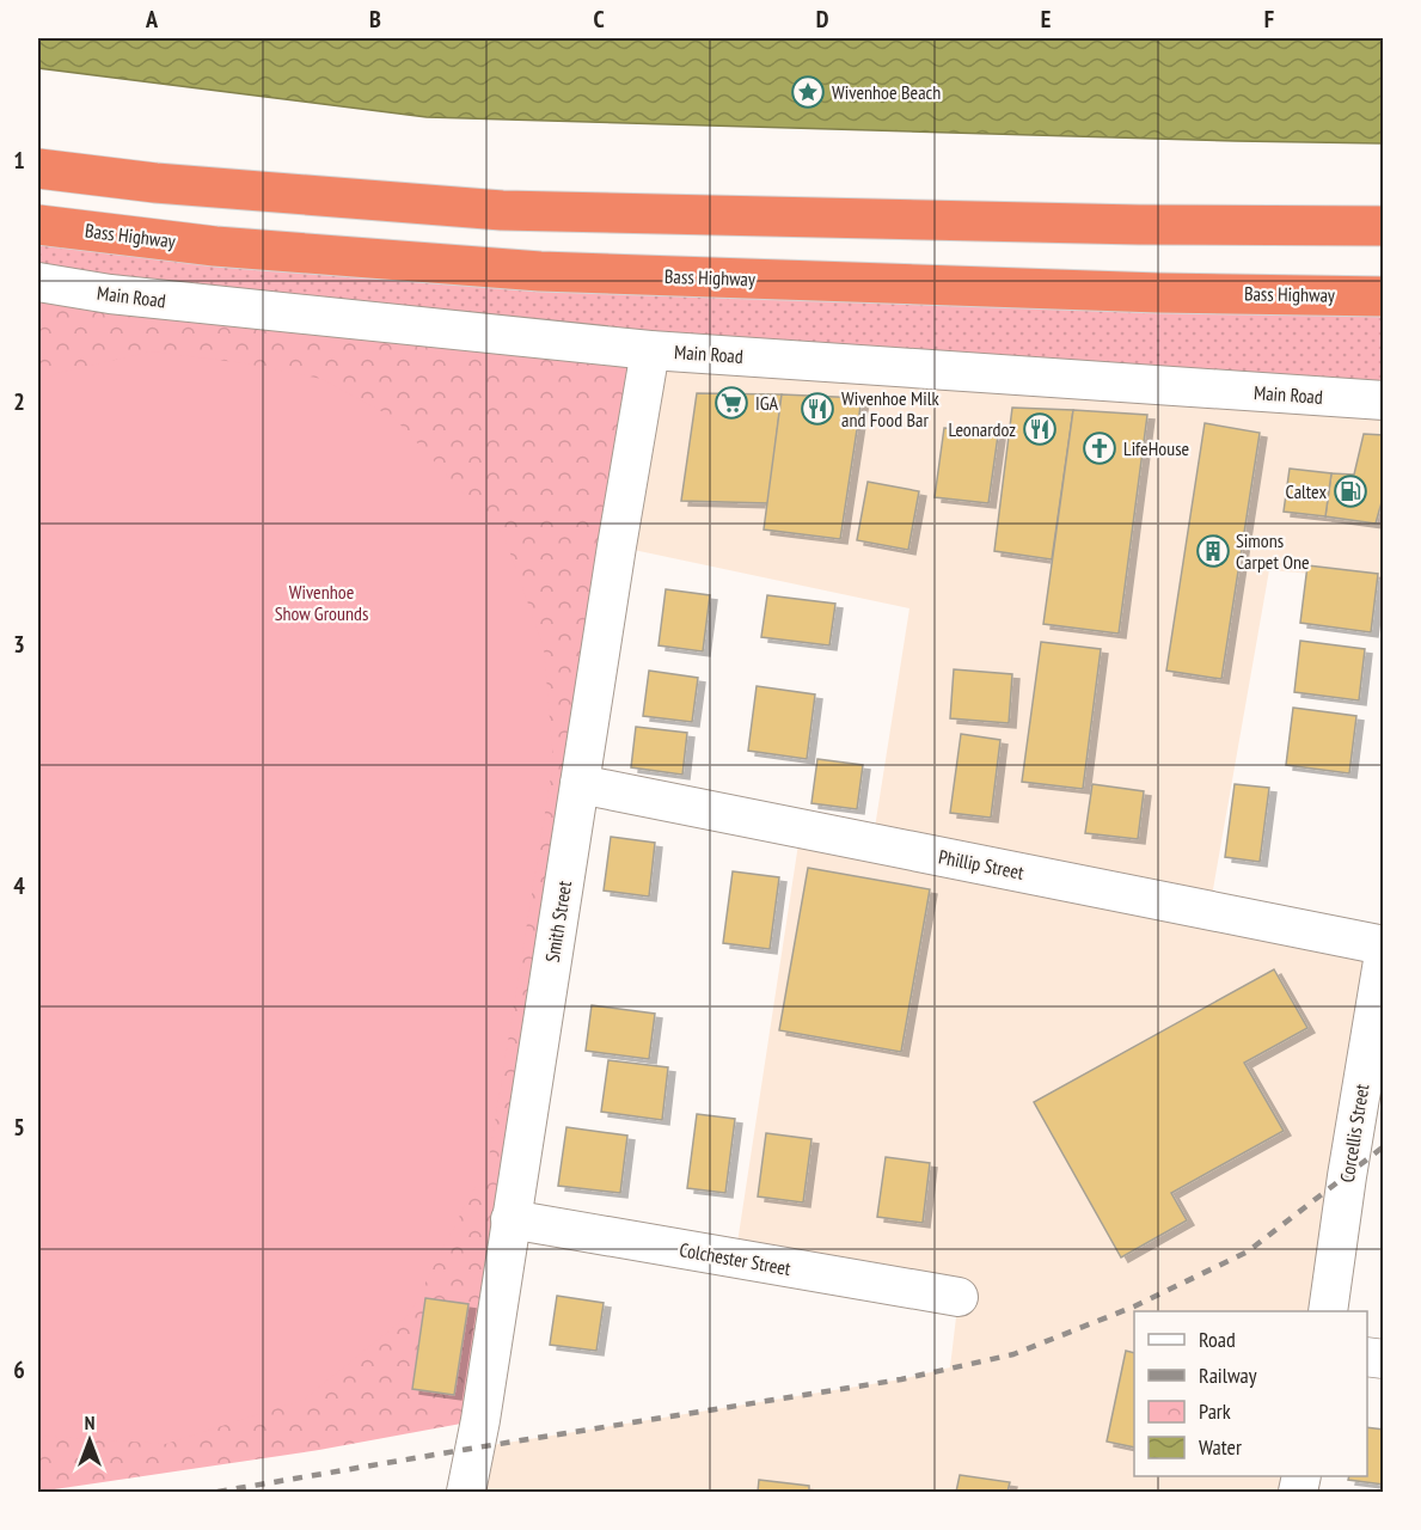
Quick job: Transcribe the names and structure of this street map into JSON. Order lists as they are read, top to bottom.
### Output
{
  "streets": {
    "highway": ["Bass Highway"],
    "street": [
      "Main Road",
      "Phillip Street",
      "Smith Street",
      "Corcellis Street",
      "Colchester Street"
    ]
  },
  "crossings": [
    ["Main Road", "Smith Street"],
    ["Phillip Street", "Smith Street"],
    ["Smith Street", "Colchester Street"]
  ],
  "parks": ["Wivenhoe Show Grounds"],
  "places": {
    "place": ["Wivenhoe Beach"],
    "supermarket": ["IGA"],
    "restaurant": ["Wivenhoe Milk and Food Bar", "Leonardoz"],
    "church": ["LifeHouse"],
    "fuel station": ["Caltex"],
    "building": ["Simons Carpet One"]
  },
  "legend": [
    "Road",
    "Railway",
    "Park",
    "Water"
  ],
  "north": "top",
  "grid": {
    "columns": [
      "A",
      "B",
      "C",
      "D",
      "E",
      "F"
    ],
    "rows": [
      "1",
      "2",
      "3",
      "4",
      "5",
      "6"
    ]
  }
}
